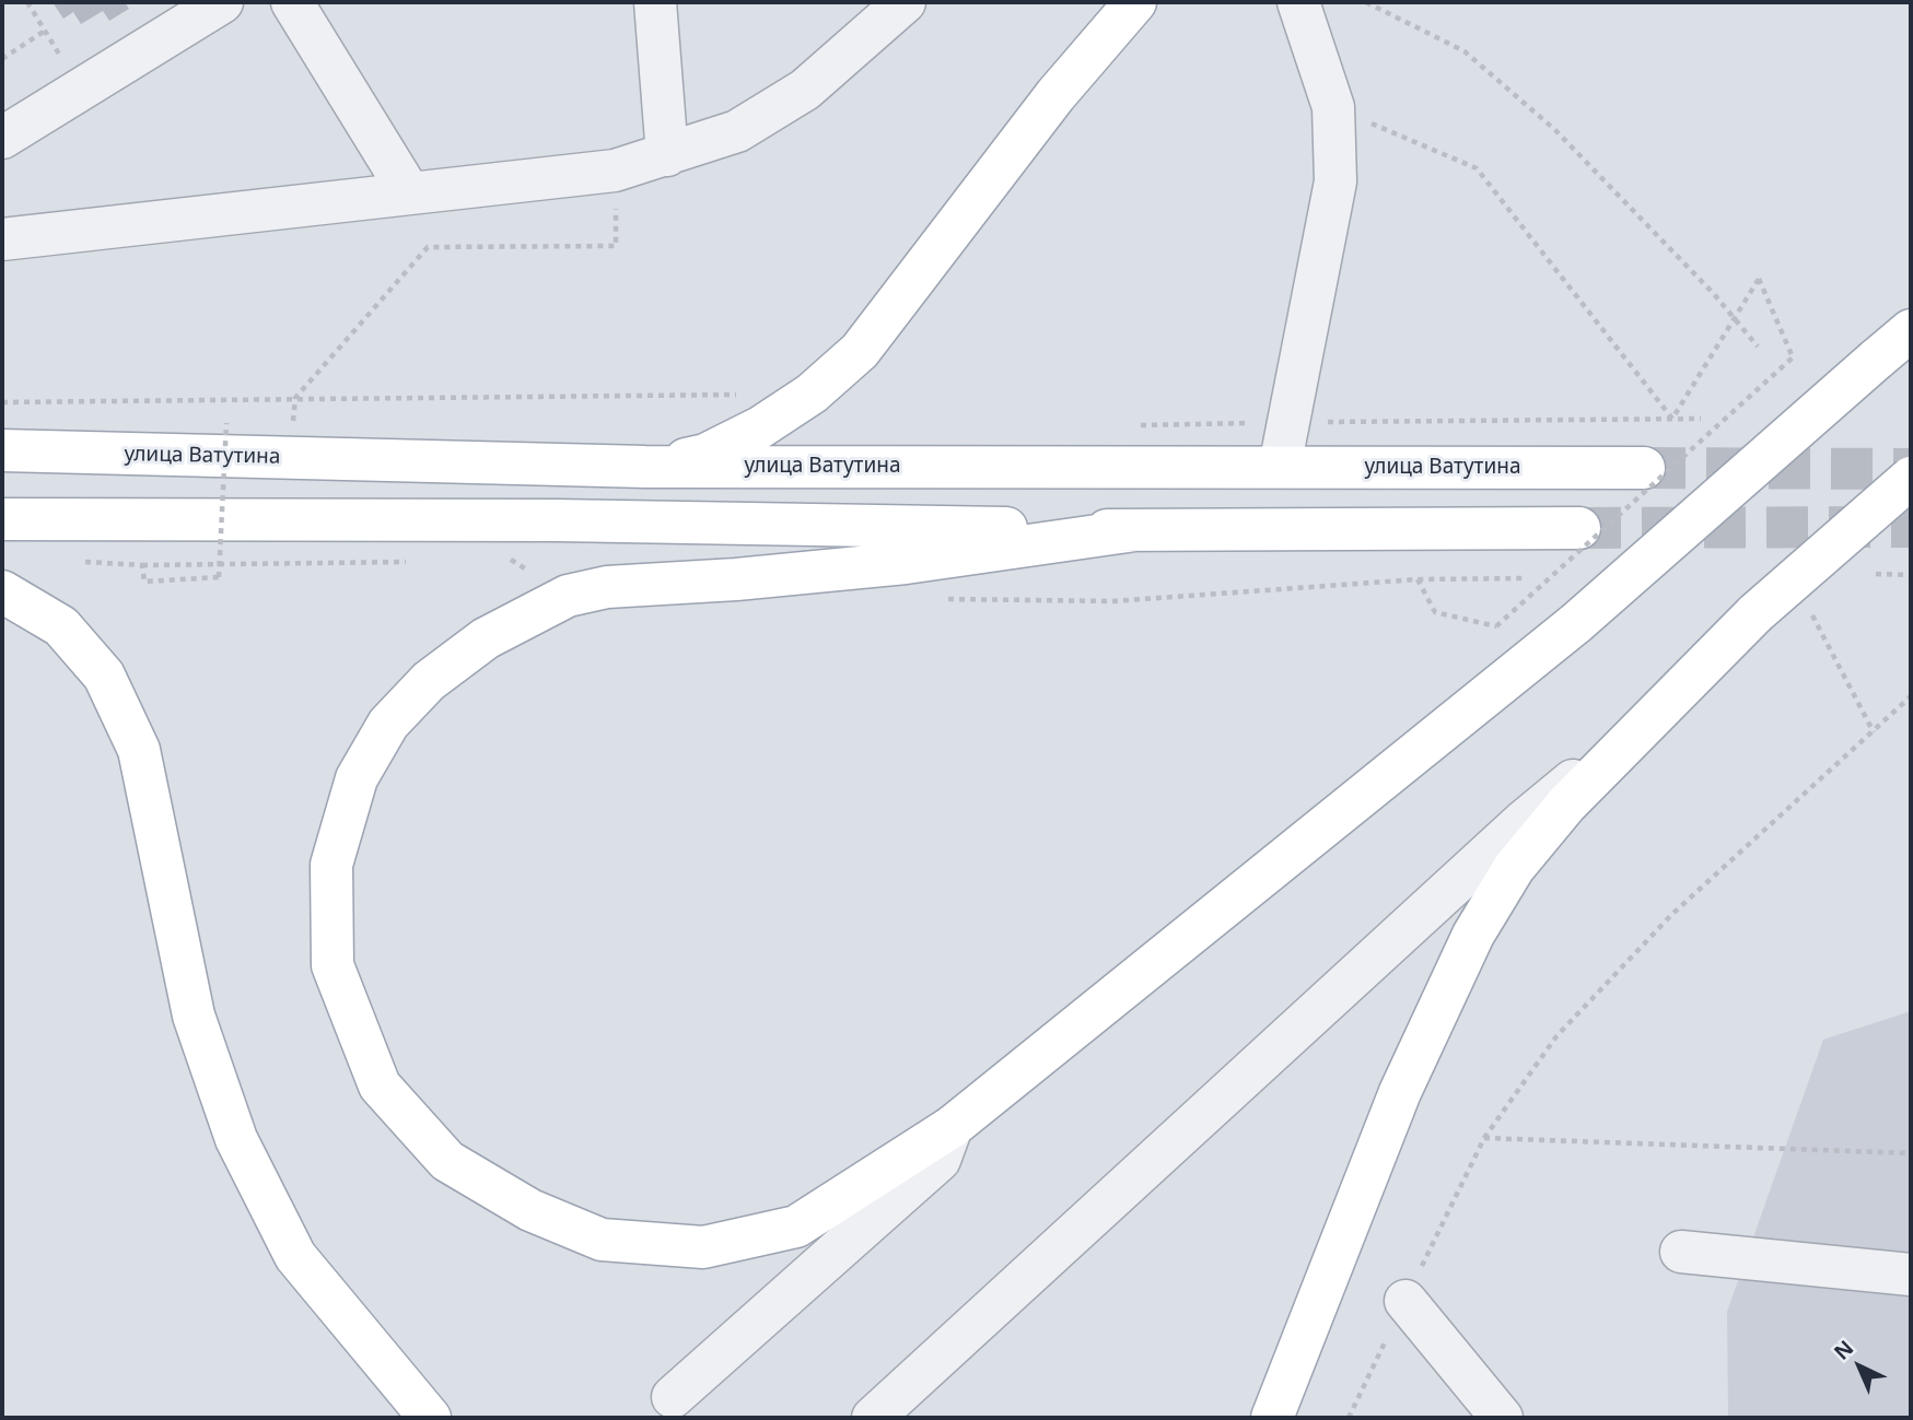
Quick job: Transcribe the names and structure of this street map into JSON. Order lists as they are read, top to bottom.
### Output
{
  "streets": {
    "main road": ["улица Ватутина"]
  },
  "north": "top left"
}
